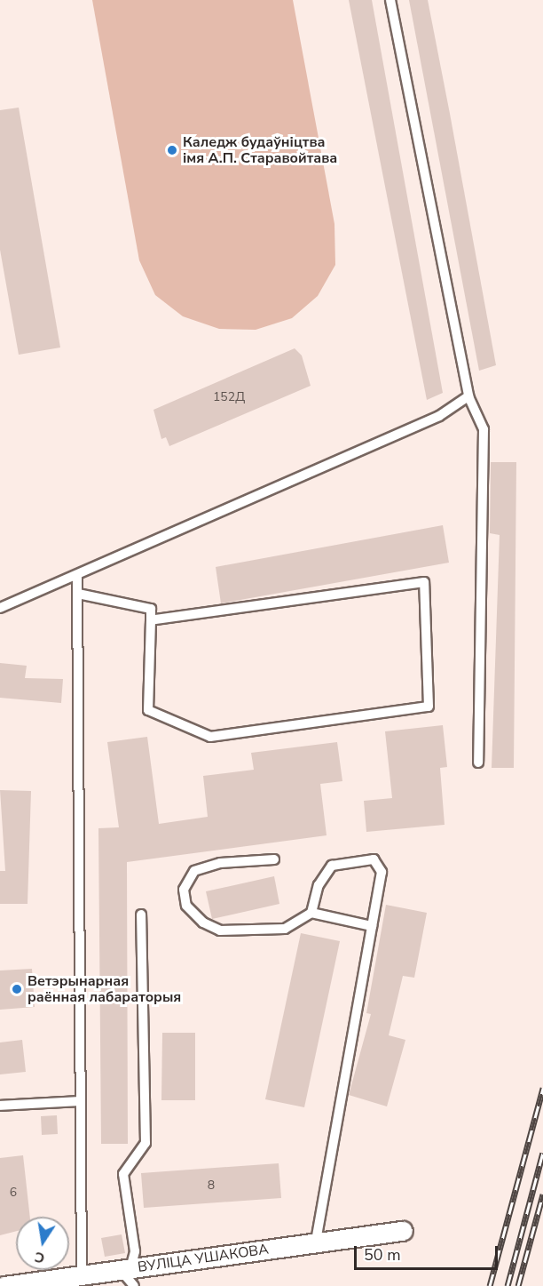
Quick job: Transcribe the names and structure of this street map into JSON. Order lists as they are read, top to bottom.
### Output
{
  "streets": {
    "street": ["ВУЛІЦА УШАКОВА"]
  },
  "places": ["Каледж будаўніцтва імя А.П. Старавойтава", "Ветэрынарная раённая лабараторыя"],
  "house_numbers": ["152Д", "8", "6"],
  "scale_bar": "50 m",
  "north": "bottom"
}
